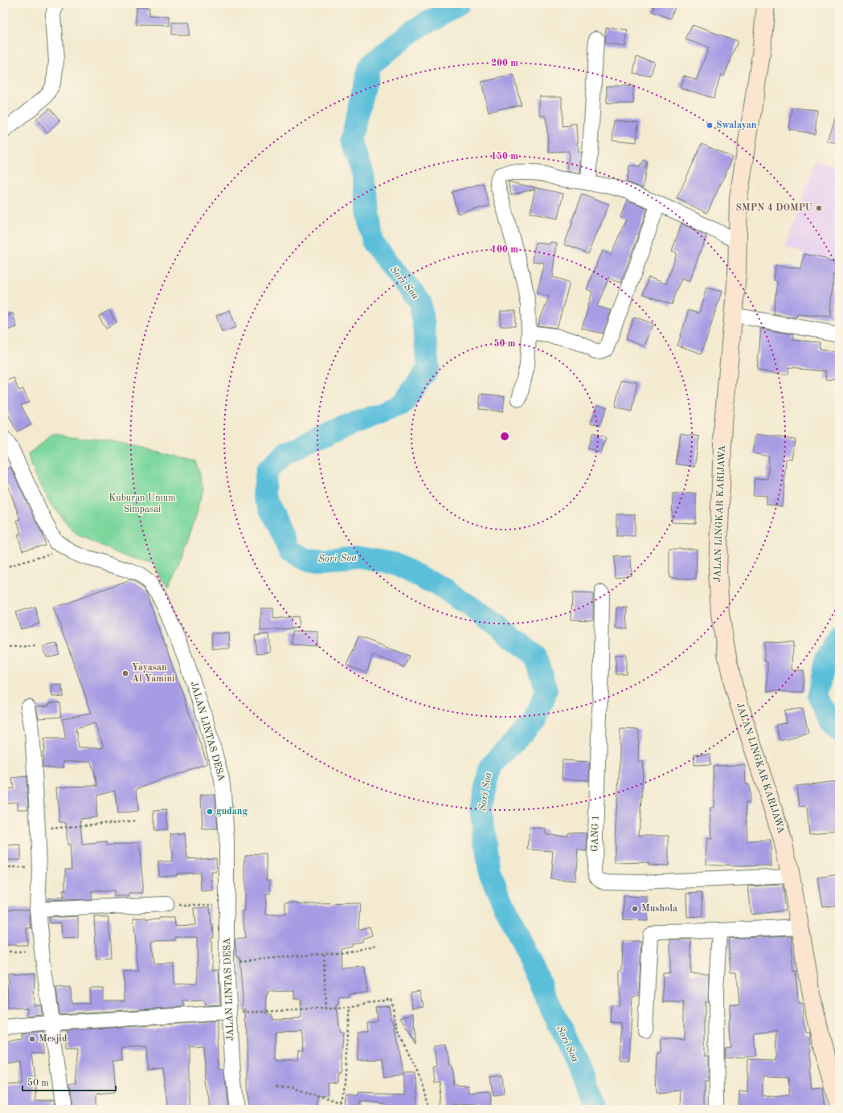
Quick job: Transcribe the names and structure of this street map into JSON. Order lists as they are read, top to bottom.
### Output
{
  "streets": {
    "main road": ["JALAN LINGKAR KARIJAWA"],
    "street": ["JALAN LINTAS DESA", "GANG 1"]
  },
  "crossings": [
    ["JALAN LINGKAR KARIJAWA", "GANG 1"]
  ],
  "water": ["Sori Soa"],
  "parks": ["Kuburan Umum Simpasai"],
  "places": [
    "Swalayan",
    "SMPN 4 DOMPU",
    "Yayasan Al Yamini",
    "gudang",
    "Mushola",
    "Mesjid"
  ],
  "scale_bar": "50 m",
  "rings": [
    "200 m",
    "150 m",
    "100 m",
    "50 m"
  ]
}
